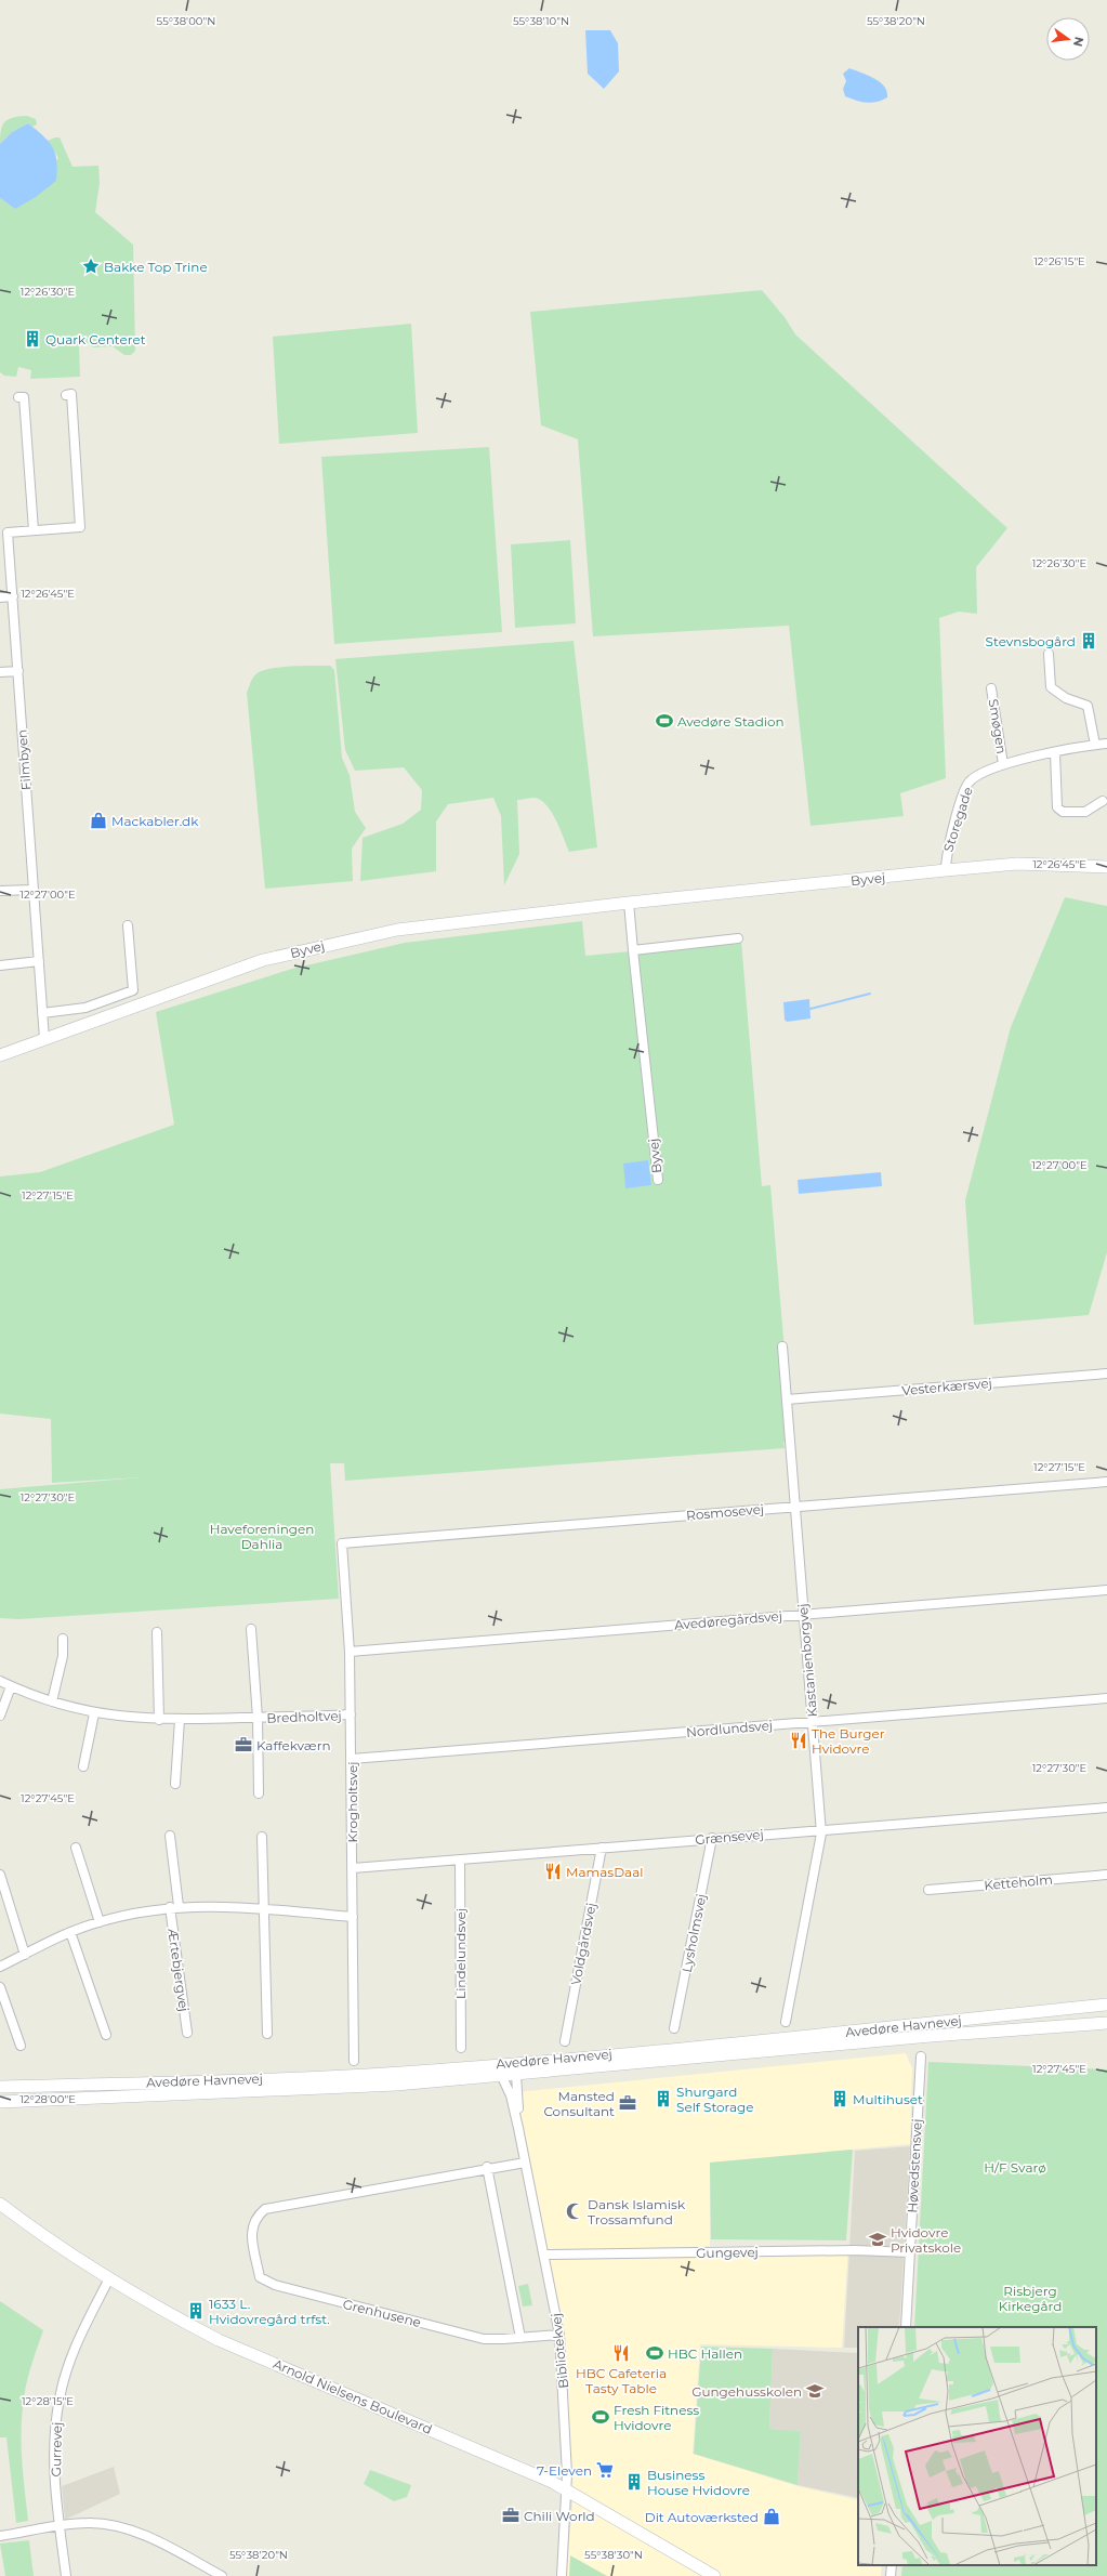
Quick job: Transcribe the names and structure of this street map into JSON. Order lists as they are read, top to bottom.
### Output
{
  "streets": {
    "street": [
      "Smøgen",
      "Filmbyen",
      "Storegade",
      "Byvej",
      "Vesterkærsvej",
      "Rosmosevej",
      "Avedøregårdsvej",
      "Kastanienborgvej",
      "Bredholtvej",
      "Nordlundsvej",
      "Krogholtsvej",
      "Grænsevej",
      "Ketteholm",
      "Lysholmsvej",
      "Voldgårdsvej",
      "Lindelundsvej",
      "Ærtebjergvej",
      "Avedøre Havnevej",
      "Høvedstensvej",
      "Gungevej",
      "Grenhusene",
      "Bibliotekvej",
      "Arnold Nielsens Boulevard",
      "Gurrevej"
    ]
  },
  "crossings": [
    ["Smøgen", "Storegade"],
    ["Filmbyen", "Byvej"],
    ["Storegade", "Byvej"],
    ["Vesterkærsvej", "Kastanienborgvej"],
    ["Rosmosevej", "Kastanienborgvej"],
    ["Rosmosevej", "Krogholtsvej"],
    ["Avedøregårdsvej", "Kastanienborgvej"],
    ["Avedøregårdsvej", "Krogholtsvej"],
    ["Kastanienborgvej", "Nordlundsvej"],
    ["Kastanienborgvej", "Grænsevej"],
    ["Bredholtvej", "Krogholtsvej"],
    ["Nordlundsvej", "Krogholtsvej"],
    ["Krogholtsvej", "Grænsevej"],
    ["Grænsevej", "Lysholmsvej"],
    ["Grænsevej", "Voldgårdsvej"],
    ["Grænsevej", "Lindelundsvej"],
    ["Avedøre Havnevej", "Bibliotekvej"],
    ["Høvedstensvej", "Gungevej"],
    ["Gungevej", "Bibliotekvej"],
    ["Grenhusene", "Bibliotekvej"],
    ["Bibliotekvej", "Arnold Nielsens Boulevard"],
    ["Arnold Nielsens Boulevard", "Gurrevej"]
  ],
  "parks": ["Haveforeningen Dahlia", "H/F Svarø", "Risbjerg Kirkegård"],
  "places": {
    "place": ["Bakke Top Trine"],
    "building": [
      "Quark Centeret",
      "Stevnsbogård",
      "Shurgard Self Storage",
      "Multihuset",
      "1633 L. Hvidovregård trfst.",
      "Business House Hvidovre"
    ],
    "sports": ["Avedøre Stadion", "HBC Hallen", "Fresh Fitness Hvidovre"],
    "shop": ["Mackabler.dk", "Dit Autoværksted"],
    "restaurant": ["The Burger Hvidovre", "MamasDaal", "HBC Cafeteria Tasty Table"],
    "office": ["Kaffekværn", "Mansted Consultant", "Chili World"],
    "mosque": ["Dansk Islamisk Trossamfund"],
    "school or university": ["Hvidovre Privatskole", "Gungehusskolen"],
    "supermarket": ["7-Eleven"]
  },
  "north": "right",
  "coordinates": [
    "55°38'00\"N",
    "55°38'10\"N",
    "55°38'20\"N",
    "12°26'15\"E",
    "12°26'30\"E",
    "12°26'45\"E",
    "12°27'00\"E",
    "12°27'15\"E",
    "12°27'30\"E",
    "12°27'45\"E",
    "12°28'00\"E",
    "12°28'15\"E",
    "55°38'30\"N"
  ]
}
